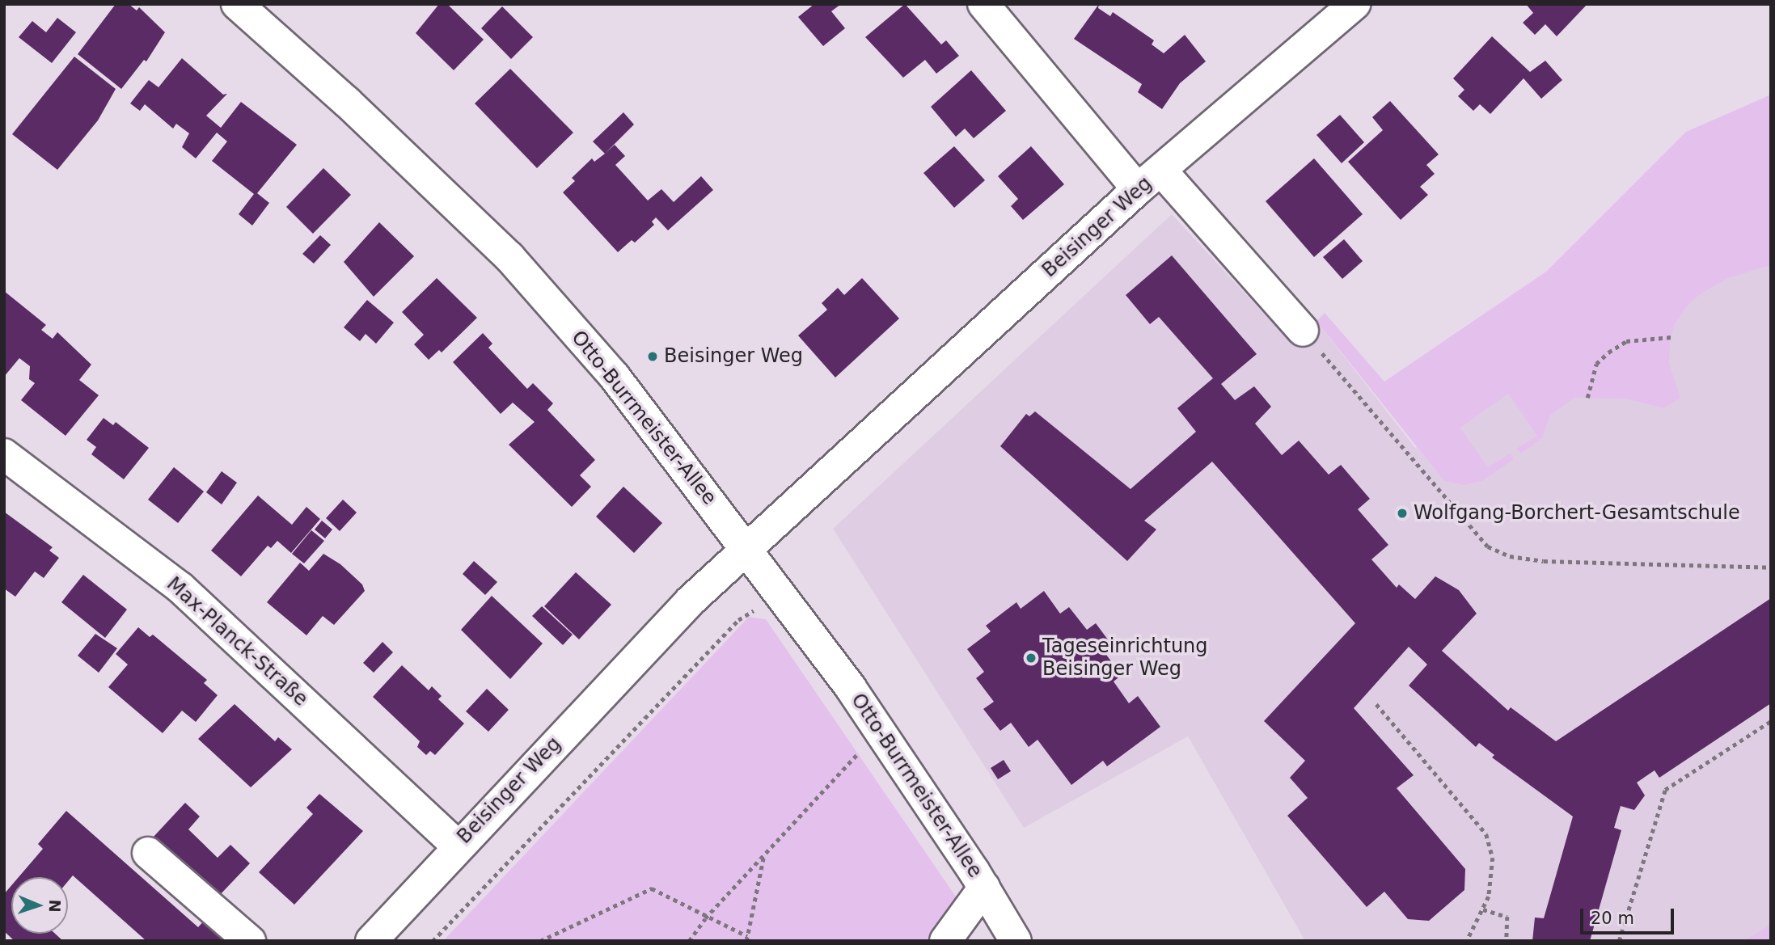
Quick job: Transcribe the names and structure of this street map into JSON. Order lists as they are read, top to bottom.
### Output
{
  "streets": {
    "street": ["Beisinger Weg", "Otto-Burrmeister-Allee", "Max-Planck-Straße"]
  },
  "crossings": [
    ["Beisinger Weg", "Otto-Burrmeister-Allee"],
    ["Beisinger Weg", "Max-Planck-Straße"]
  ],
  "places": ["Beisinger Weg", "Wolfgang-Borchert-Gesamtschule", "Tageseinrichtung Beisinger Weg"],
  "scale_bar": "20 m",
  "north": "right"
}
